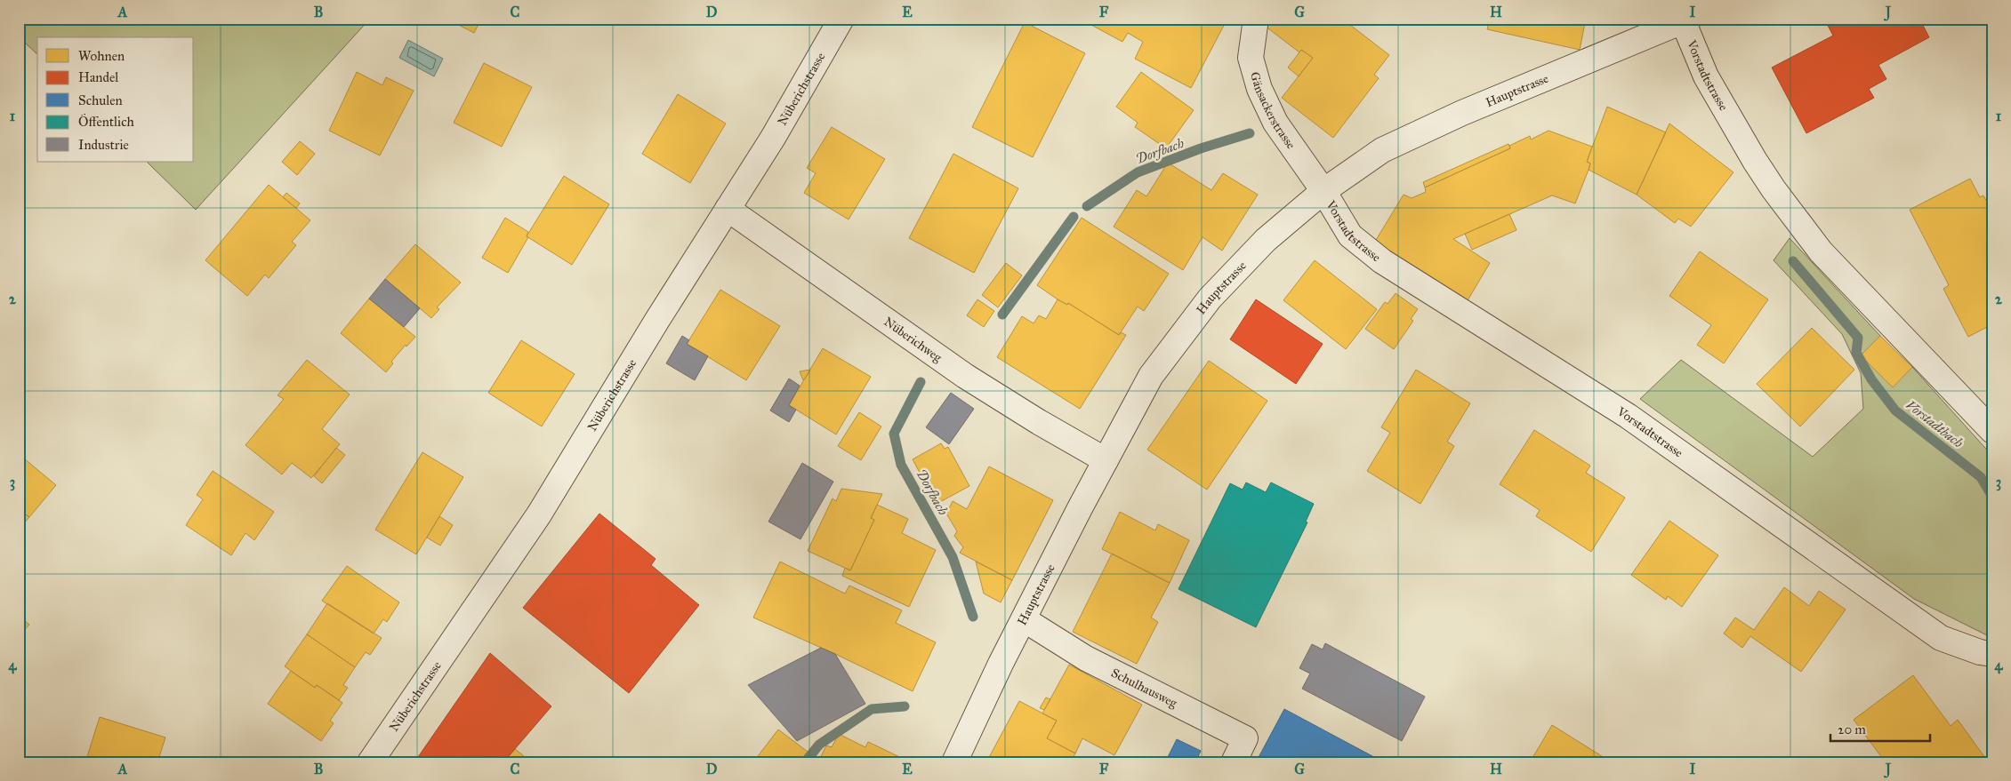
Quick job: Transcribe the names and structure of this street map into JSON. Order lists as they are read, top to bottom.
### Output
{
  "streets": {
    "street": [
      "Vorstadtstrasse",
      "Nüberichstrasse",
      "Hauptstrasse",
      "Gänsackerstrasse",
      "Nüberichweg",
      "Schulhausweg"
    ]
  },
  "crossings": [
    ["Vorstadtstrasse", "Hauptstrasse"],
    ["Vorstadtstrasse", "Gänsackerstrasse"],
    ["Nüberichstrasse", "Nüberichweg"],
    ["Hauptstrasse", "Gänsackerstrasse"],
    ["Hauptstrasse", "Nüberichweg"],
    ["Hauptstrasse", "Schulhausweg"]
  ],
  "water": ["Dorfbach", "Vorstadtbach"],
  "legend": [
    "Wohnen",
    "Handel",
    "Schulen",
    "Öffentlich",
    "Industrie"
  ],
  "scale_bar": "20 m",
  "grid": {
    "columns": [
      "A",
      "B",
      "C",
      "D",
      "E",
      "F",
      "G",
      "H",
      "I",
      "J"
    ],
    "rows": [
      "1",
      "2",
      "3",
      "4"
    ]
  }
}
